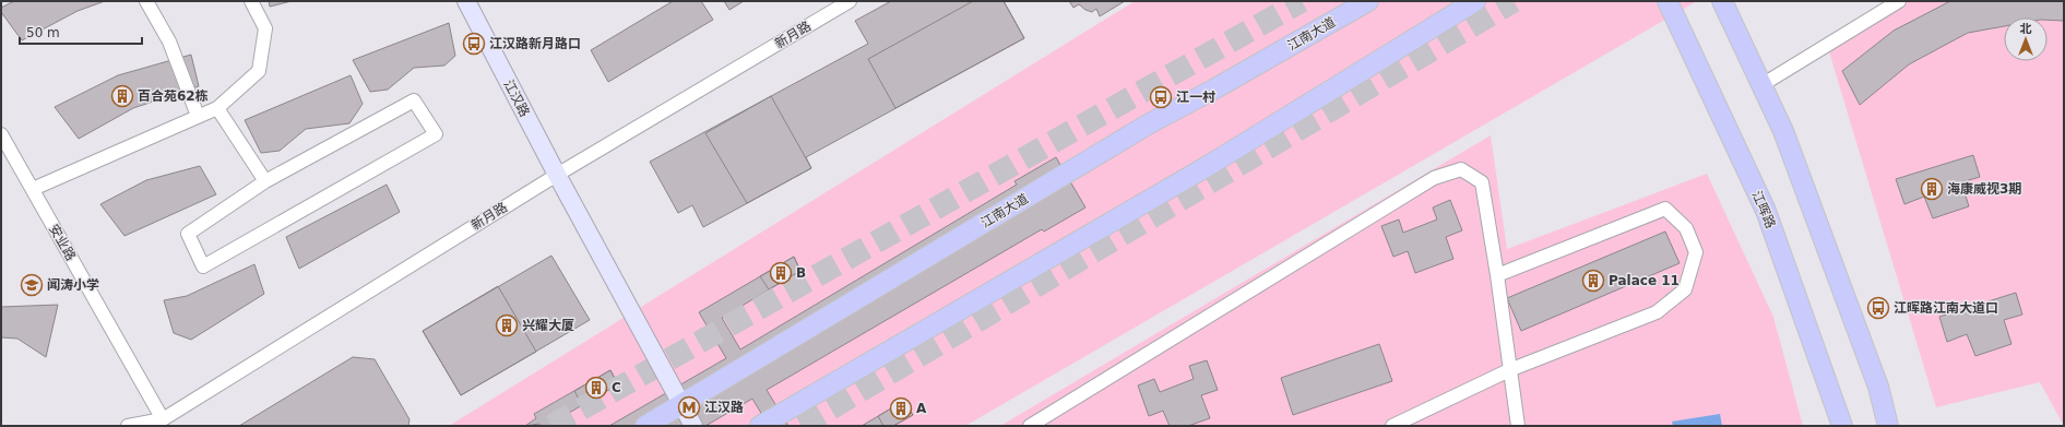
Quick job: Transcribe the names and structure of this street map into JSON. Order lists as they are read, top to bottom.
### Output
{
  "streets": {
    "main road": ["江南大道", "江晖路"],
    "street": ["新月路", "江汉路", "安业路"]
  },
  "crossings": [
    ["江南大道", "江汉路"],
    ["新月路", "江汉路"],
    ["新月路", "安业路"]
  ],
  "places": {
    "bus stop": ["江汉路新月路口", "江一村", "江晖路江南大道口"],
    "building": [
      "百合苑62栋",
      "海康威视3期",
      "B",
      "Palace 11",
      "兴耀大厦",
      "C",
      "A"
    ],
    "school or university": ["闻涛小学"],
    "metro station": ["江汉路"]
  },
  "scale_bar": "50 m",
  "north": "top"
}
